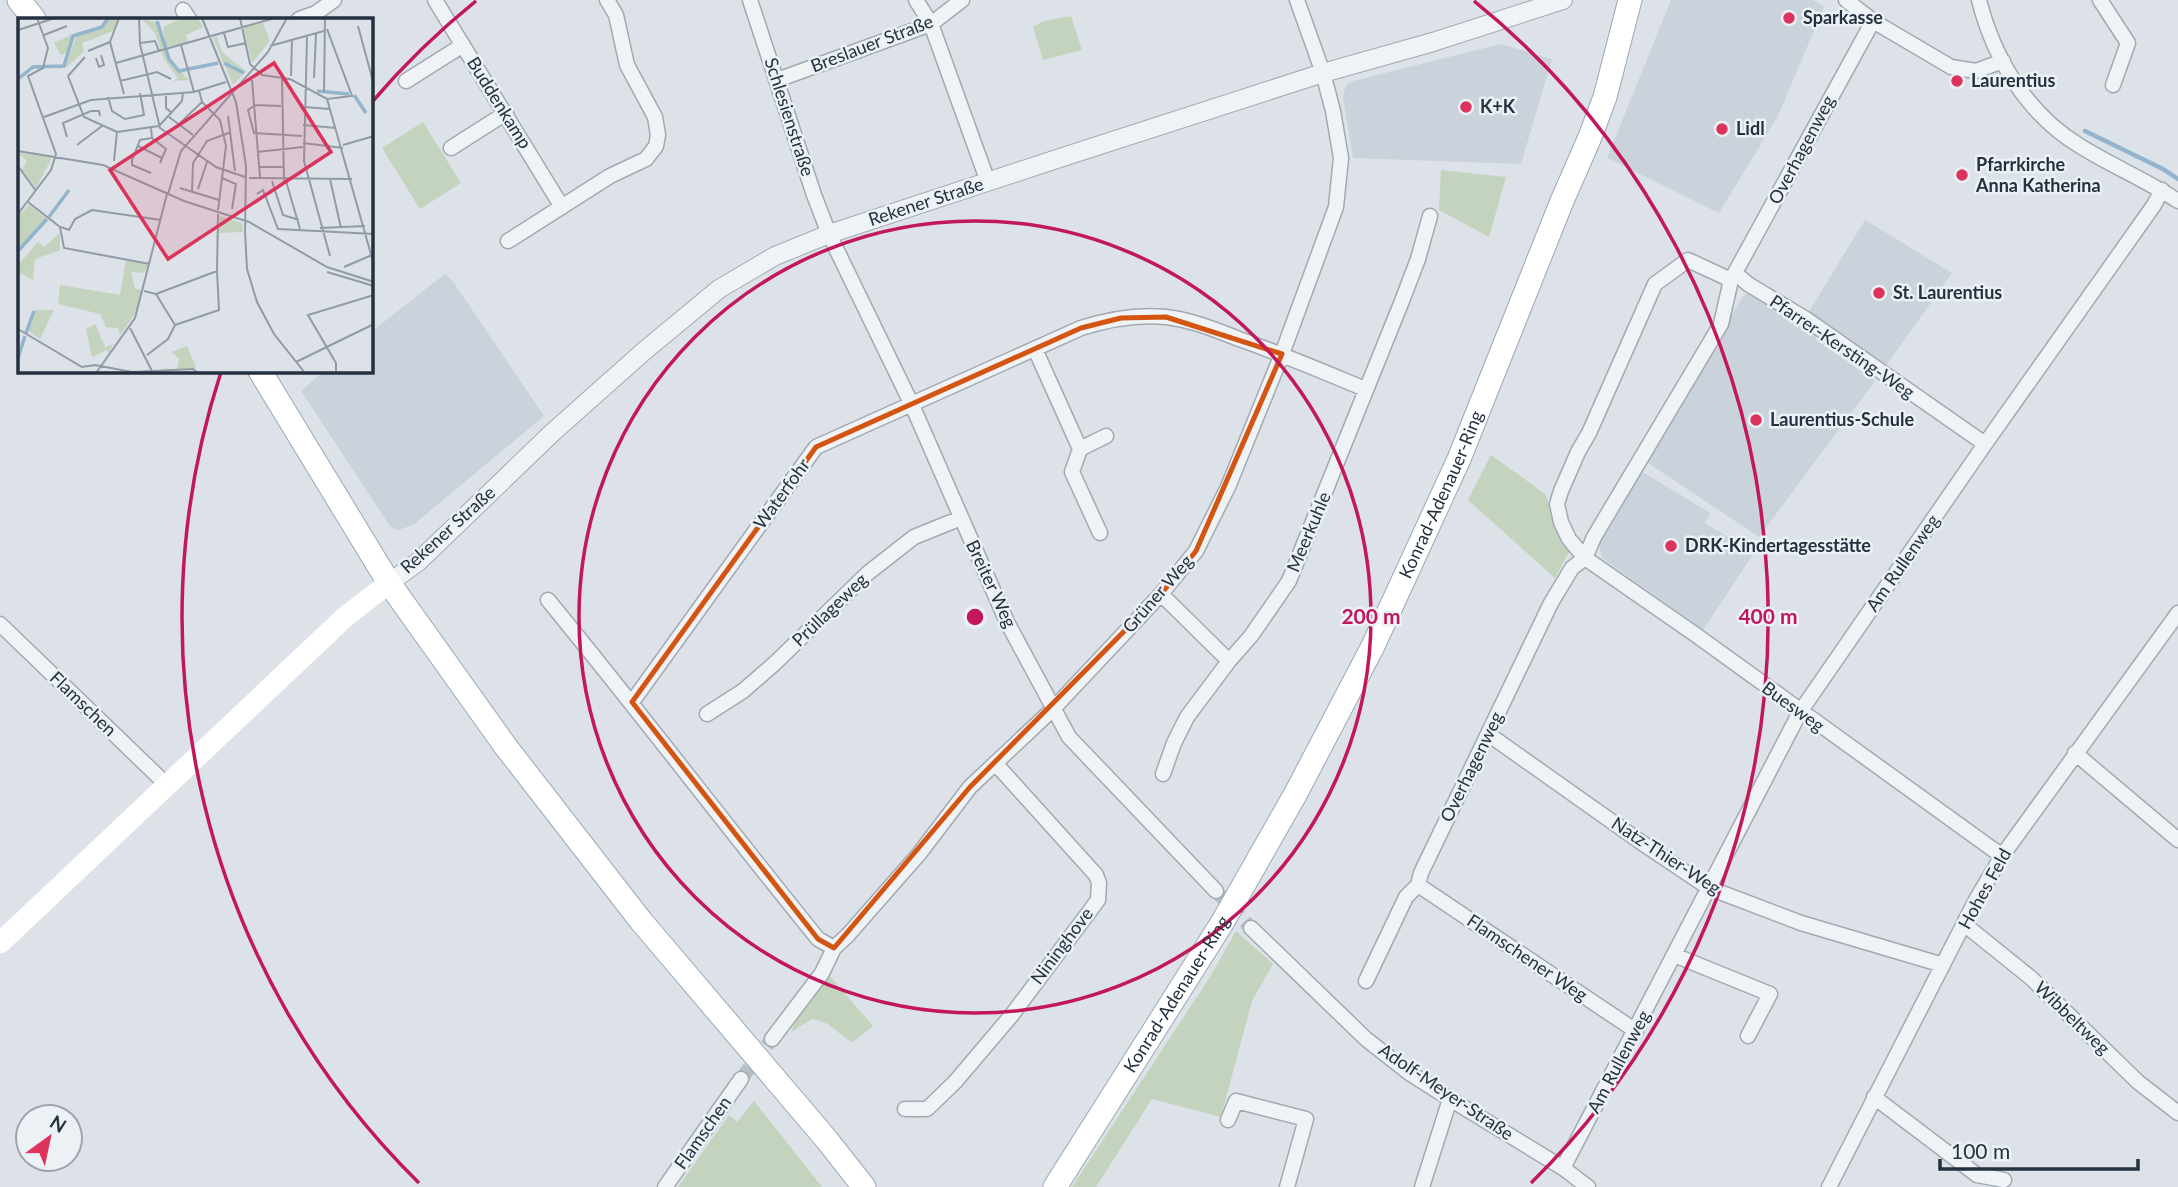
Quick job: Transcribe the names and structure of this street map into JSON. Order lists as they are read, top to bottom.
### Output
{
  "streets": {
    "main road": ["Konrad-Adenauer-Ring"],
    "street": [
      "Breslauer Straße",
      "Buddenkamp",
      "Schlesienstraße",
      "Overhagenweg",
      "Rekener Straße",
      "Pfarrer-Kersting-Weg",
      "Waterfohr",
      "Meerkuhle",
      "Am Rullenweg",
      "Breiter Weg",
      "Grüner Weg",
      "Prüllageweg",
      "Flamschen",
      "Buesweg",
      "Natz-Thier-Weg",
      "Hohes Feld",
      "Nininghove",
      "Flamschener Weg",
      "Wibbeltweg",
      "Adolf-Meyer-Straße"
    ]
  },
  "crossings": [
    ["Breslauer Straße", "Schlesienstraße"],
    ["Schlesienstraße", "Rekener Straße"],
    ["Schlesienstraße", "Breiter Weg"],
    ["Overhagenweg", "Pfarrer-Kersting-Weg"],
    ["Overhagenweg", "Buesweg"],
    ["Overhagenweg", "Natz-Thier-Weg"],
    ["Overhagenweg", "Flamschener Weg"],
    ["Rekener Straße", "Breiter Weg"],
    ["Rekener Straße", "Grüner Weg"],
    ["Pfarrer-Kersting-Weg", "Am Rullenweg"],
    ["Waterfohr", "Breiter Weg"],
    ["Waterfohr", "Grüner Weg"],
    ["Am Rullenweg", "Buesweg"],
    ["Am Rullenweg", "Natz-Thier-Weg"],
    ["Am Rullenweg", "Flamschener Weg"],
    ["Am Rullenweg", "Adolf-Meyer-Straße"],
    ["Breiter Weg", "Grüner Weg"],
    ["Breiter Weg", "Prüllageweg"],
    ["Grüner Weg", "Nininghove"],
    ["Buesweg", "Hohes Feld"],
    ["Natz-Thier-Weg", "Hohes Feld"],
    ["Hohes Feld", "Wibbeltweg"]
  ],
  "places": [
    "Sparkasse",
    "Laurentius",
    "K+K",
    "Lidl",
    "Pfarrkirche Anna Katherina",
    "St. Laurentius",
    "Laurentius-Schule",
    "DRK-Kindertagesstätte"
  ],
  "scale_bar": "100 m",
  "north": "top right",
  "rings": ["200 m", "400 m"]
}
